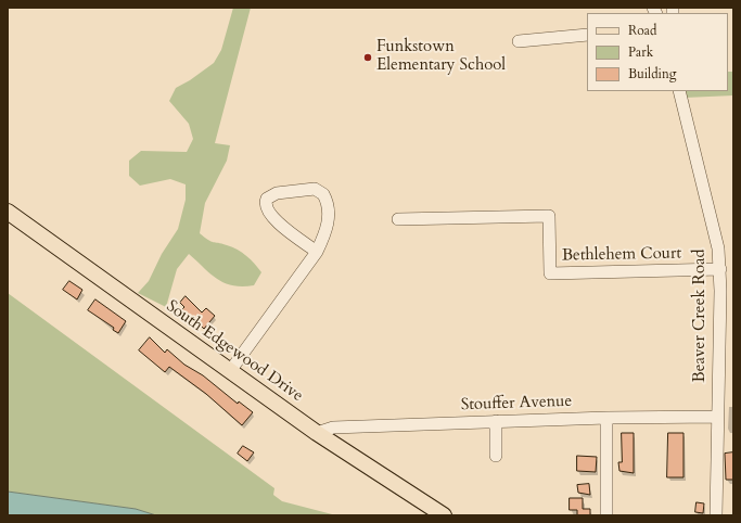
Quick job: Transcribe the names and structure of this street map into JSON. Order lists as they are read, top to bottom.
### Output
{
  "streets": {
    "main road": ["South Edgewood Drive"],
    "street": ["Bethlehem Court", "Beaver Creek Road", "Stouffer Avenue"]
  },
  "crossings": [
    ["Bethlehem Court", "Beaver Creek Road"],
    ["Beaver Creek Road", "Stouffer Avenue"],
    ["South Edgewood Drive", "Stouffer Avenue"]
  ],
  "places": ["Funkstown Elementary School"],
  "legend": ["Road", "Park", "Building"]
}
